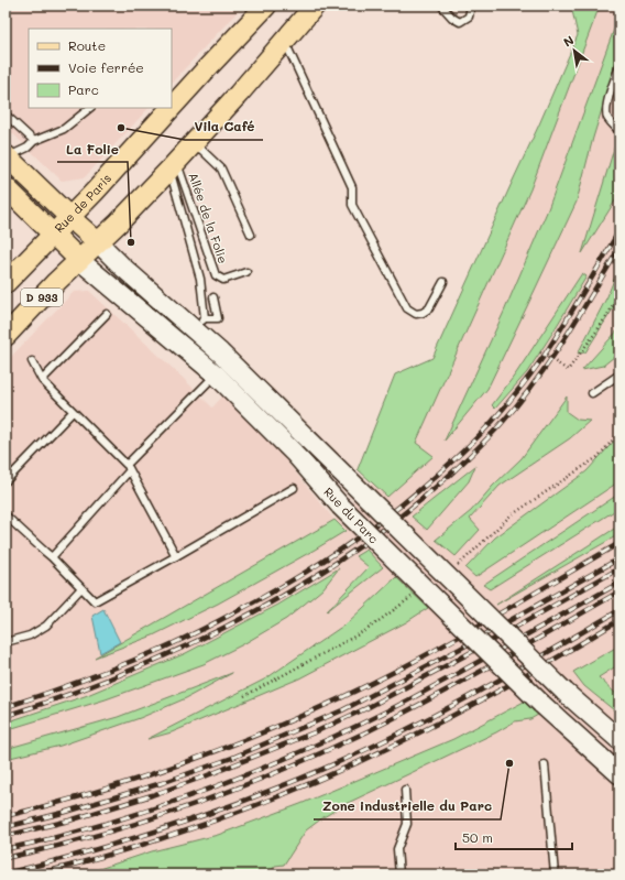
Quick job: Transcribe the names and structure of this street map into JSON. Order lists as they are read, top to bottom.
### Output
{
  "streets": {
    "main road": ["Rue de Paris", "D 933", "Rue du Parc"],
    "lane": ["Allée de la Folie"]
  },
  "crossings": [
    ["Allée de la Folie", "D 933"],
    ["D 933", "Rue du Parc"]
  ],
  "places": ["Vila Café", "La Folie", "Zone industrielle du Parc"],
  "legend": ["Route", "Voie ferrée", "Parc"],
  "scale_bar": "50 m",
  "north": "top left"
}
